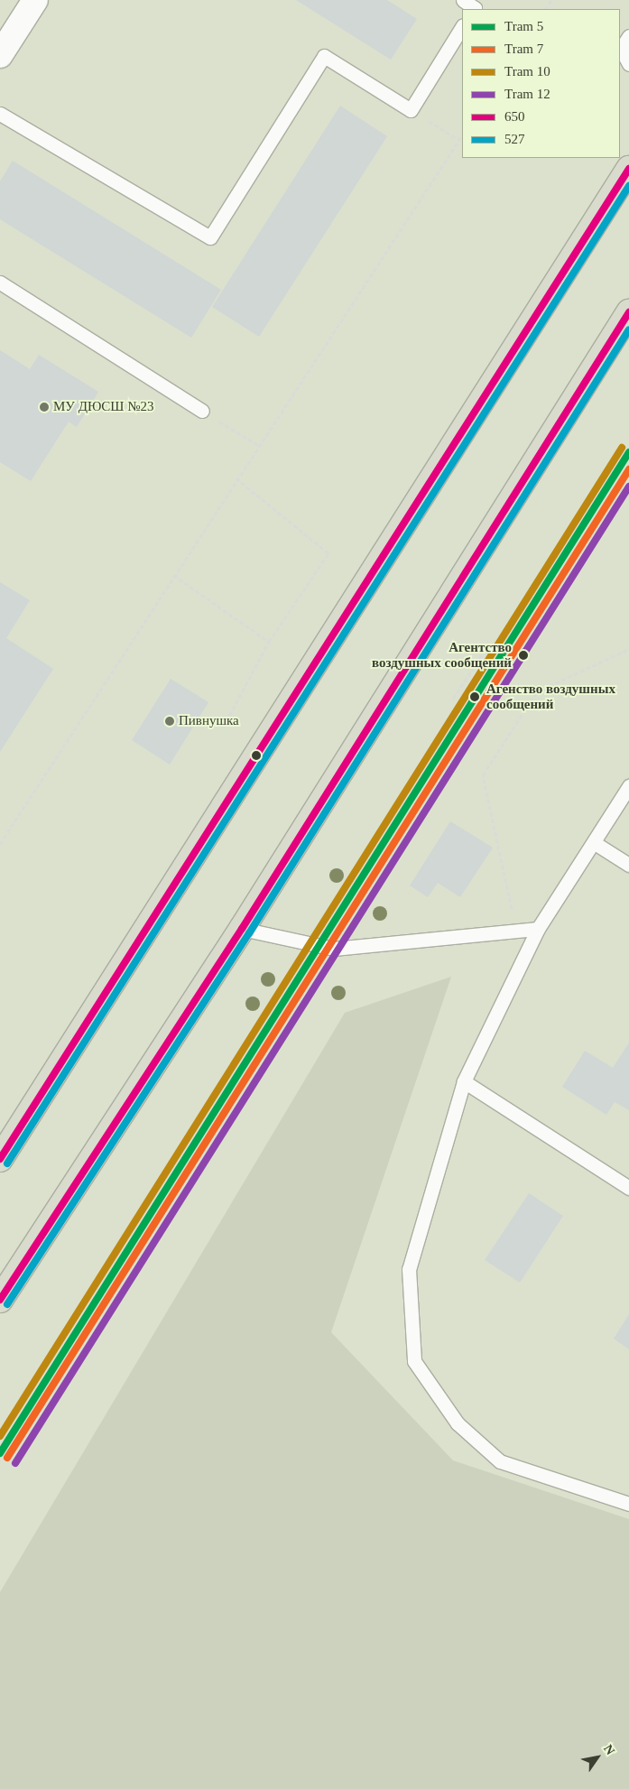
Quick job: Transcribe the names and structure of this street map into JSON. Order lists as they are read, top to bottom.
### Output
{
  "places": [
    "МУ ДЮСШ №23",
    "Агентство воздушных сообщений",
    "Агенство воздушных сообщений",
    "Пивнушка"
  ],
  "lines": [
    "transit line 650",
    "transit line 527",
    "tram line 10",
    "tram line 5",
    "tram line 7",
    "tram line 12"
  ],
  "legend": [
    "Tram 5",
    "Tram 7",
    "Tram 10",
    "Tram 12",
    "650",
    "527"
  ],
  "north": "top right"
}
